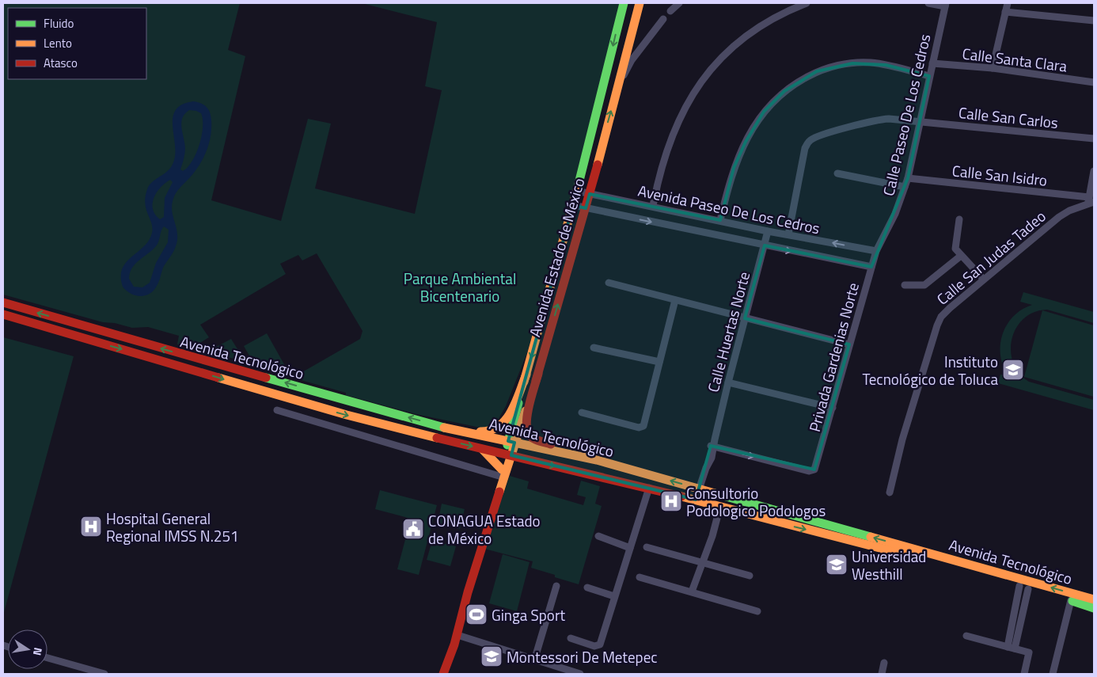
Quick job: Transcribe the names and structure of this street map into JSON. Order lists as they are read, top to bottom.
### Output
{
  "streets": {
    "main road": ["Avenida Estado de México", "Avenida Tecnológico"],
    "street": [
      "Calle Santa Clara",
      "Calle Paseo De Los Cedros",
      "Calle San Carlos",
      "Calle San Isidro",
      "Avenida Paseo De Los Cedros",
      "Calle San Judas Tadeo",
      "Calle Huertas Norte",
      "Privada Gardenias Norte"
    ]
  },
  "crossings": [
    ["Calle Santa Clara", "Calle Paseo De Los Cedros"],
    ["Calle Paseo De Los Cedros", "Calle San Carlos"],
    ["Calle Paseo De Los Cedros", "Calle San Isidro"],
    ["Calle Paseo De Los Cedros", "Avenida Paseo De Los Cedros"],
    ["Calle Paseo De Los Cedros", "Privada Gardenias Norte"],
    ["Calle San Carlos", "Avenida Paseo De Los Cedros"],
    ["Calle San Isidro", "Calle San Judas Tadeo"],
    ["Avenida Paseo De Los Cedros", "Avenida Estado de México"],
    ["Avenida Paseo De Los Cedros", "Calle Huertas Norte"],
    ["Avenida Paseo De Los Cedros", "Privada Gardenias Norte"],
    ["Avenida Estado de México", "Avenida Tecnológico"],
    ["Calle Huertas Norte", "Avenida Tecnológico"],
    ["Calle Huertas Norte", "Privada Gardenias Norte"]
  ],
  "parks": ["Parque Ambiental Bicentenario"],
  "places": {
    "school or university": ["Instituto Tecnológico de Toluca", "Universidad Westhill", "Montessori De Metepec"],
    "hospital": ["Consultorio Podologico Podologos", "Hospital General Regional IMSS N.251"],
    "public building": ["CONAGUA Estado de México"],
    "sports": ["Ginga Sport"]
  },
  "legend": ["Fluido", "Lento", "Atasco"],
  "north": "right"
}
